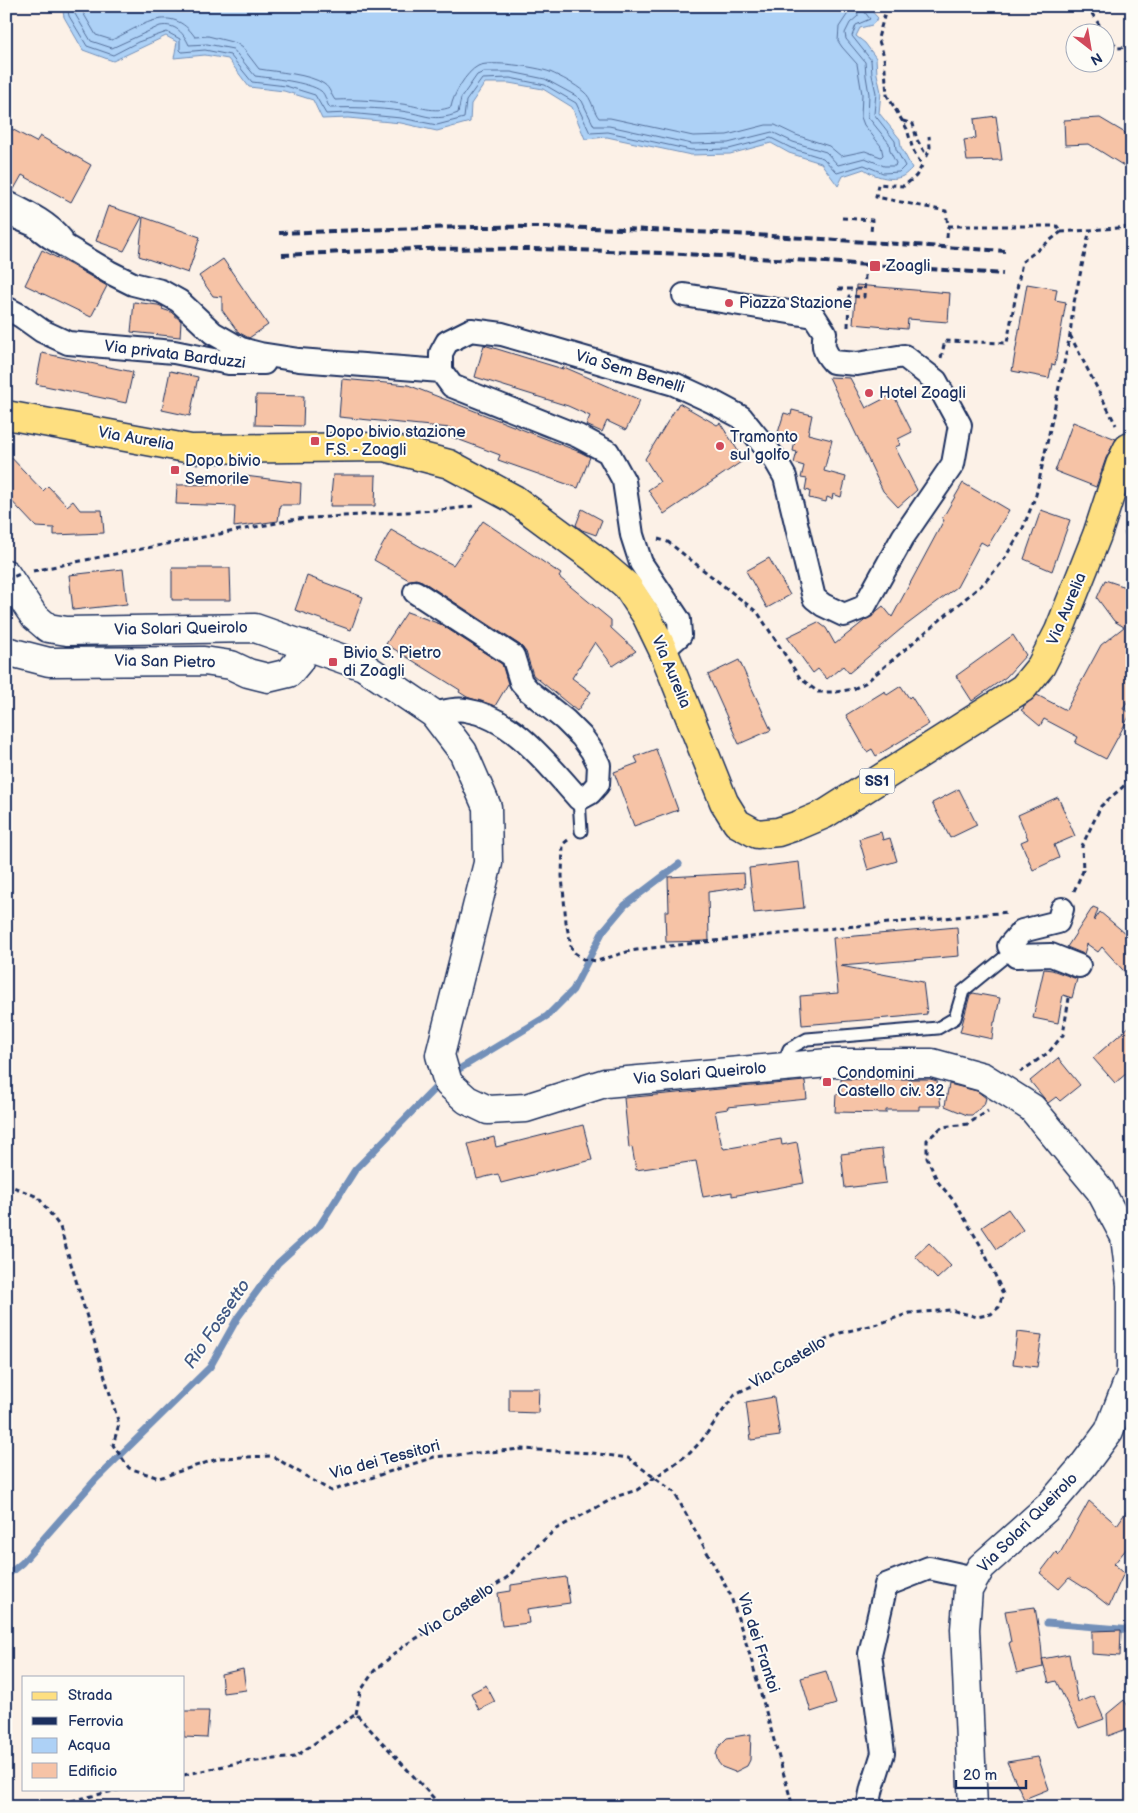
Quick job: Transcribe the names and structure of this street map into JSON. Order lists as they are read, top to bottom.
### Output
{
  "streets": {
    "main road": ["Via Aurelia", "SS1"],
    "street": [
      "Via privata Barduzzi",
      "Via Sem Benelli",
      "Via Solari Queirolo",
      "Via San Pietro"
    ],
    "path": ["Via Castello", "Via dei Tessitori", "Via dei Frantoi"]
  },
  "crossings": [
    ["Via privata Barduzzi", "Via Sem Benelli"],
    ["Via Solari Queirolo", "Via San Pietro"],
    ["Via Solari Queirolo", "Via Castello"],
    ["Via Castello", "Via dei Tessitori"],
    ["Via Castello", "Via dei Frantoi"],
    ["Via dei Tessitori", "Via dei Frantoi"]
  ],
  "water": ["Rio Fossetto"],
  "places": {
    "transit": [
      "Zoagli",
      "Dopo bivio stazione F.S. - Zoagli",
      "Dopo bivio Semorile",
      "Bivio S. Pietro di Zoagli",
      "Condomini Castello civ. 32"
    ],
    "other": ["Piazza Stazione", "Hotel Zoagli", "Tramonto sul golfo"]
  },
  "legend": [
    "Strada",
    "Ferrovia",
    "Acqua",
    "Edificio"
  ],
  "scale_bar": "20 m",
  "north": "bottom right"
}
